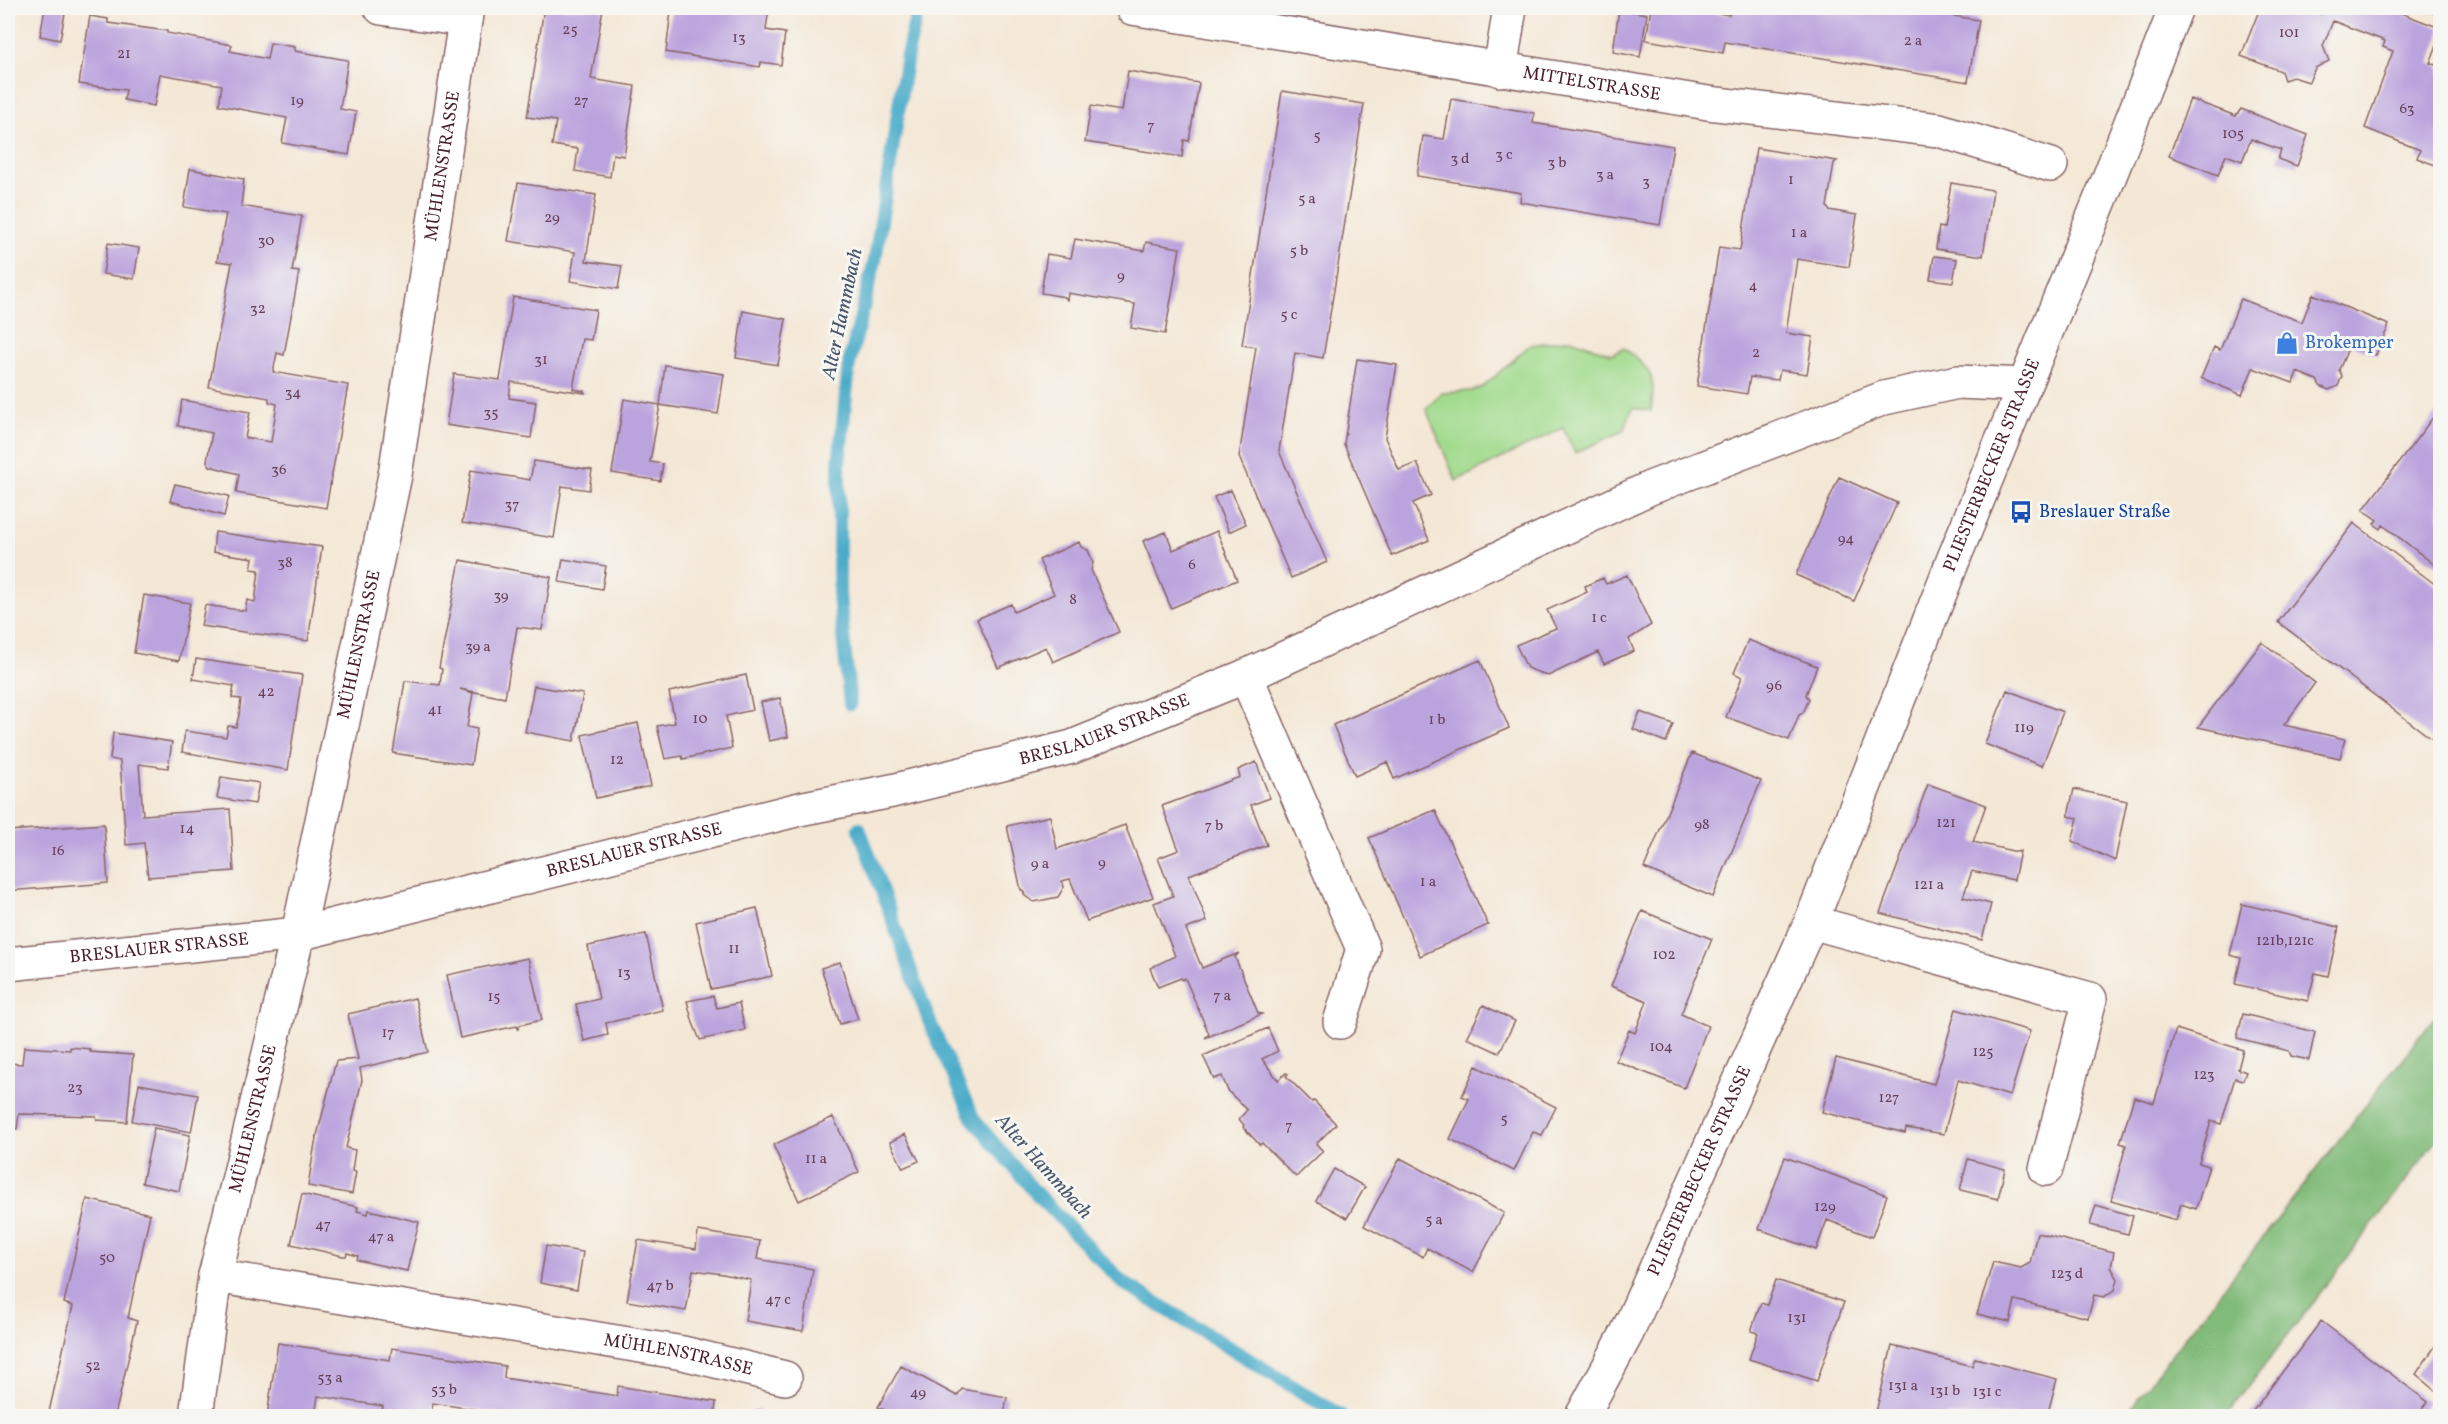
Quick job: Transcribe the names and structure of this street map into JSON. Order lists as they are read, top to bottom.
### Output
{
  "streets": {
    "street": [
      "MITTELSTRASSE",
      "MÜHLENSTRASSE",
      "PLIESTERBECKER STRASSE",
      "BRESLAUER STRASSE"
    ]
  },
  "crossings": [
    ["MÜHLENSTRASSE", "BRESLAUER STRASSE"],
    ["PLIESTERBECKER STRASSE", "BRESLAUER STRASSE"]
  ],
  "water": ["Alter Hammbach"],
  "places": {
    "shop": ["Brokemper"],
    "bus stop": ["Breslauer Straße"]
  },
  "house_numbers": [
    "25",
    "101",
    "13",
    "2 a",
    "21",
    "19",
    "27",
    "63",
    "7",
    "105",
    "5",
    "3 c",
    "3 d",
    "3 b",
    "3 a",
    "1",
    "3",
    "5 a",
    "29",
    "1 a",
    "30",
    "5 b",
    "9",
    "4",
    "32",
    "5 c",
    "2",
    "31",
    "34",
    "35",
    "36",
    "37",
    "94",
    "38",
    "6",
    "39",
    "8",
    "1 c",
    "39 a",
    "96",
    "42",
    "41",
    "10",
    "1 b",
    "119",
    "12",
    "121",
    "98",
    "7 b",
    "14",
    "16",
    "9",
    "9 a",
    "1 a",
    "121 a",
    "121b,121c",
    "11",
    "102",
    "13",
    "7 a",
    "15",
    "17",
    "104",
    "125",
    "123",
    "23",
    "127",
    "5",
    "7",
    "11 a",
    "129",
    "5 a",
    "47",
    "47 a",
    "50",
    "123 d",
    "47 b",
    "47 c",
    "131",
    "52",
    "53 a",
    "131 a",
    "53 b",
    "131 b",
    "131 c",
    "49"
  ]
}
